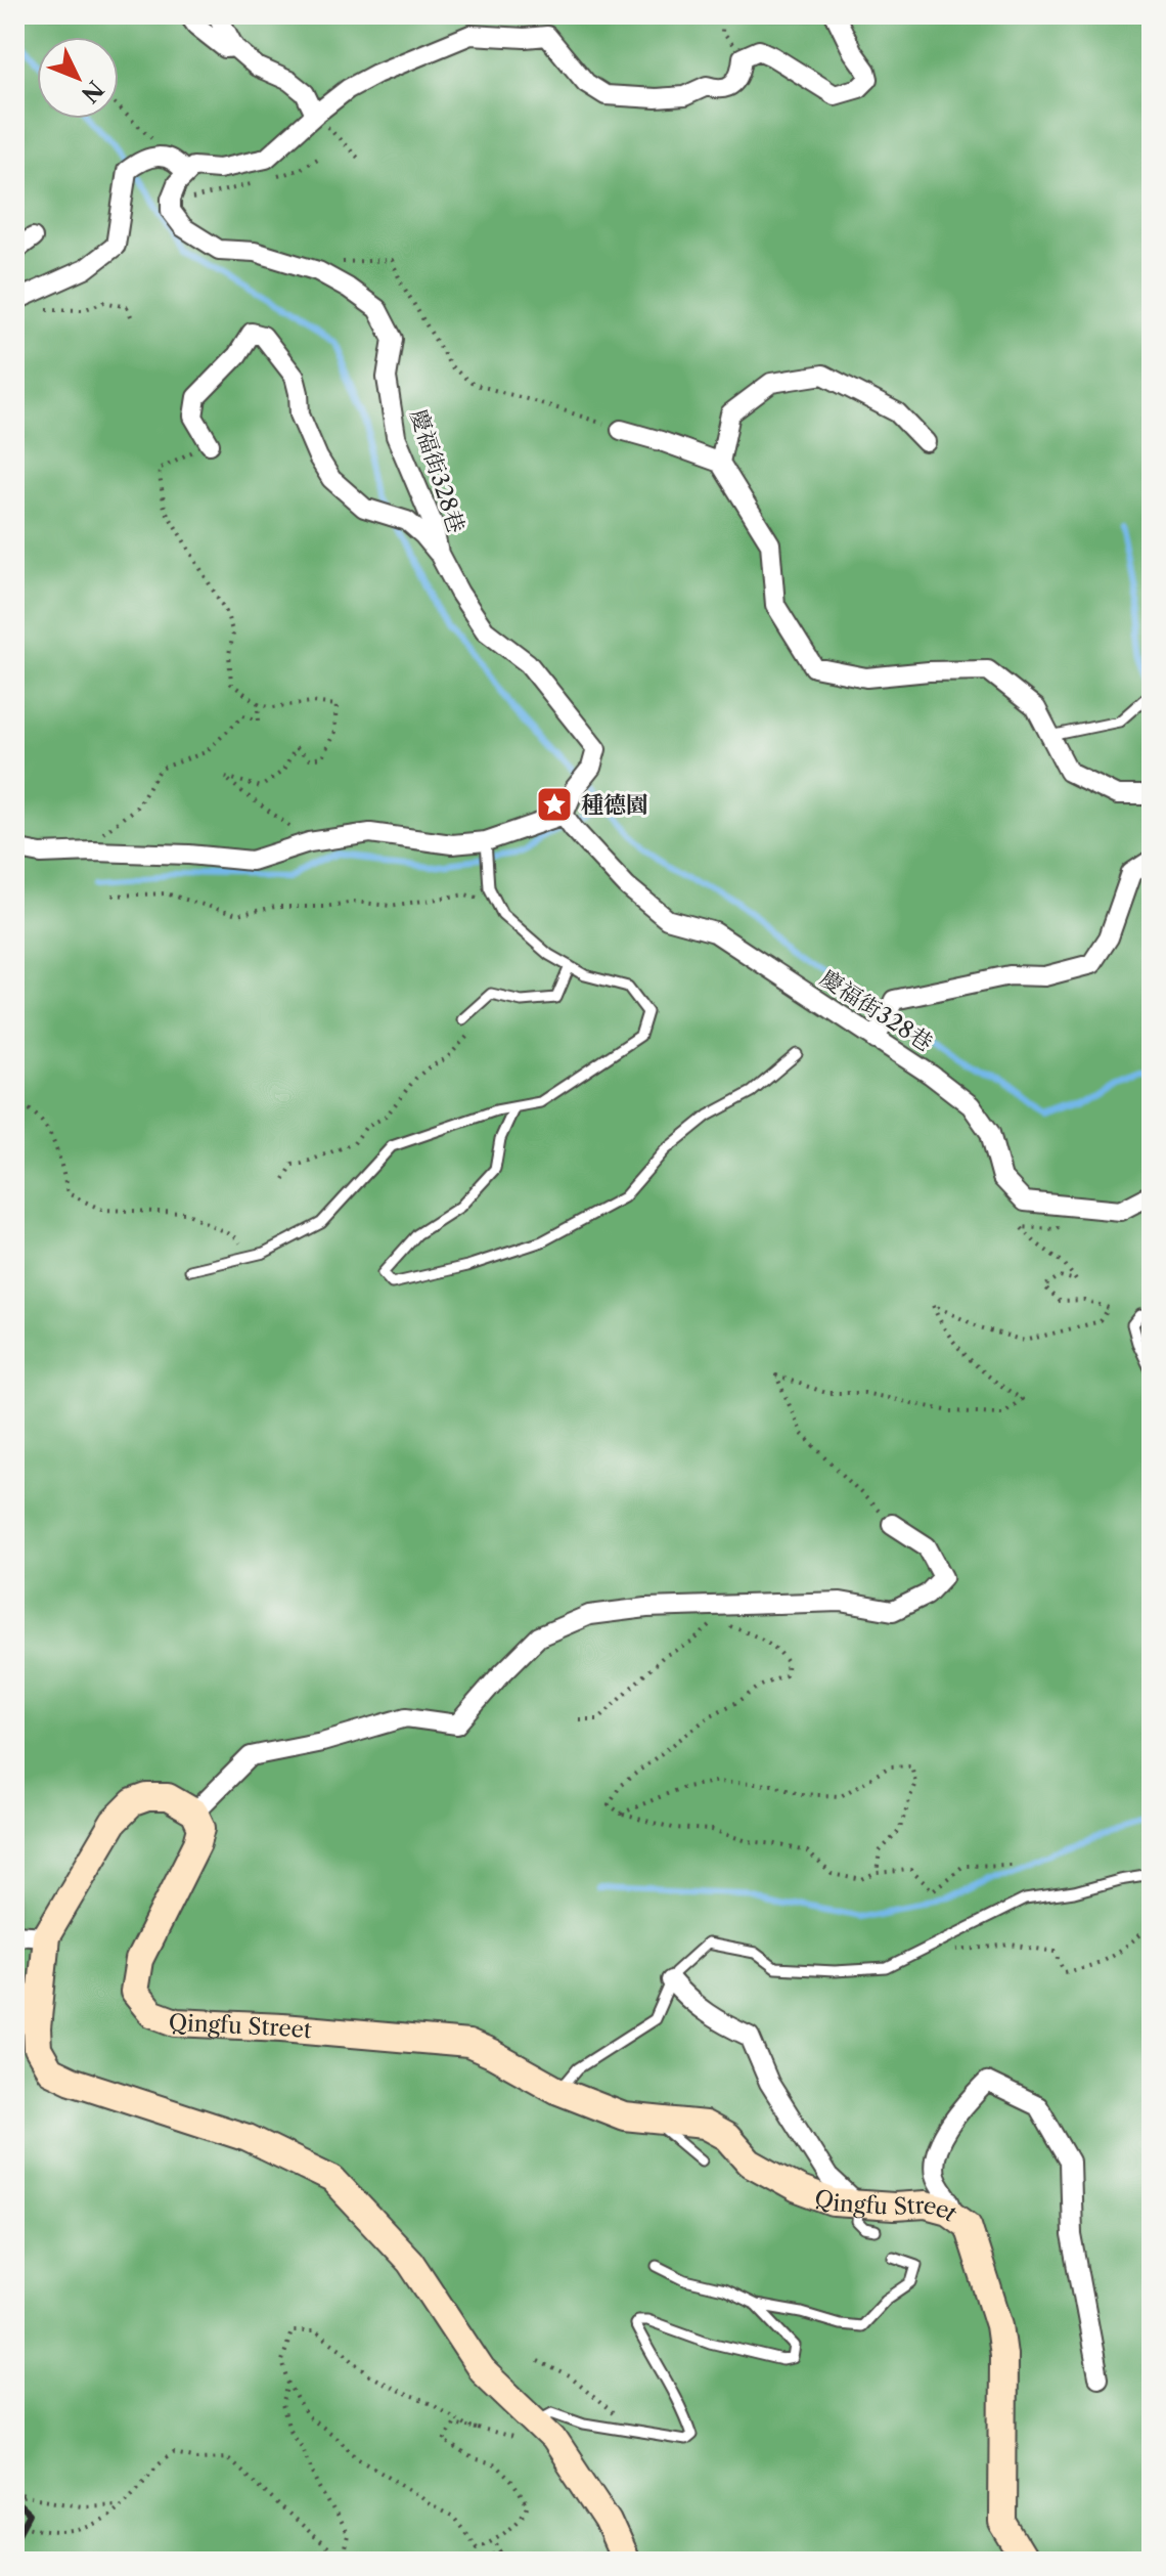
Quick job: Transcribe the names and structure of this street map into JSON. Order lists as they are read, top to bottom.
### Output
{
  "streets": {
    "street": ["慶福街328巷", "Qingfu Street"]
  },
  "places": {
    "place": ["種德園"]
  },
  "north": "bottom right"
}
